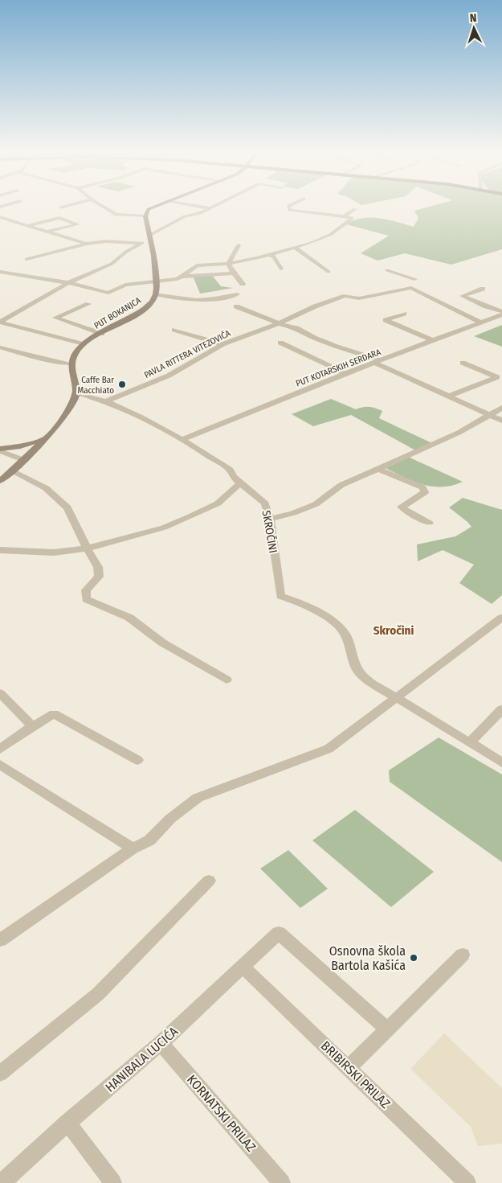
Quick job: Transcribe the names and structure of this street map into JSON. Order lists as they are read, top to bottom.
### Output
{
  "streets": {
    "main road": ["PUT BOKANJCA"],
    "street": [
      "PAVLA RITTERA VITEZOVIĆA",
      "PUT KOTARSKIH SERDARA",
      "SKROČINI",
      "HANIBALA LUCIĆA",
      "BRIBIRSKI PRILAZ",
      "KORNATSKI PRILAZ"
    ]
  },
  "crossings": [
    ["PAVLA RITTERA VITEZOVIĆA", "PUT KOTARSKIH SERDARA"],
    ["PAVLA RITTERA VITEZOVIĆA", "SKROČINI"],
    ["PUT KOTARSKIH SERDARA", "SKROČINI"],
    ["HANIBALA LUCIĆA", "BRIBIRSKI PRILAZ"],
    ["HANIBALA LUCIĆA", "KORNATSKI PRILAZ"]
  ],
  "districts": ["Skročini"],
  "places": ["Caffe Bar Macchiato", "Osnovna škola Bartola Kašića"],
  "north": "top"
}
